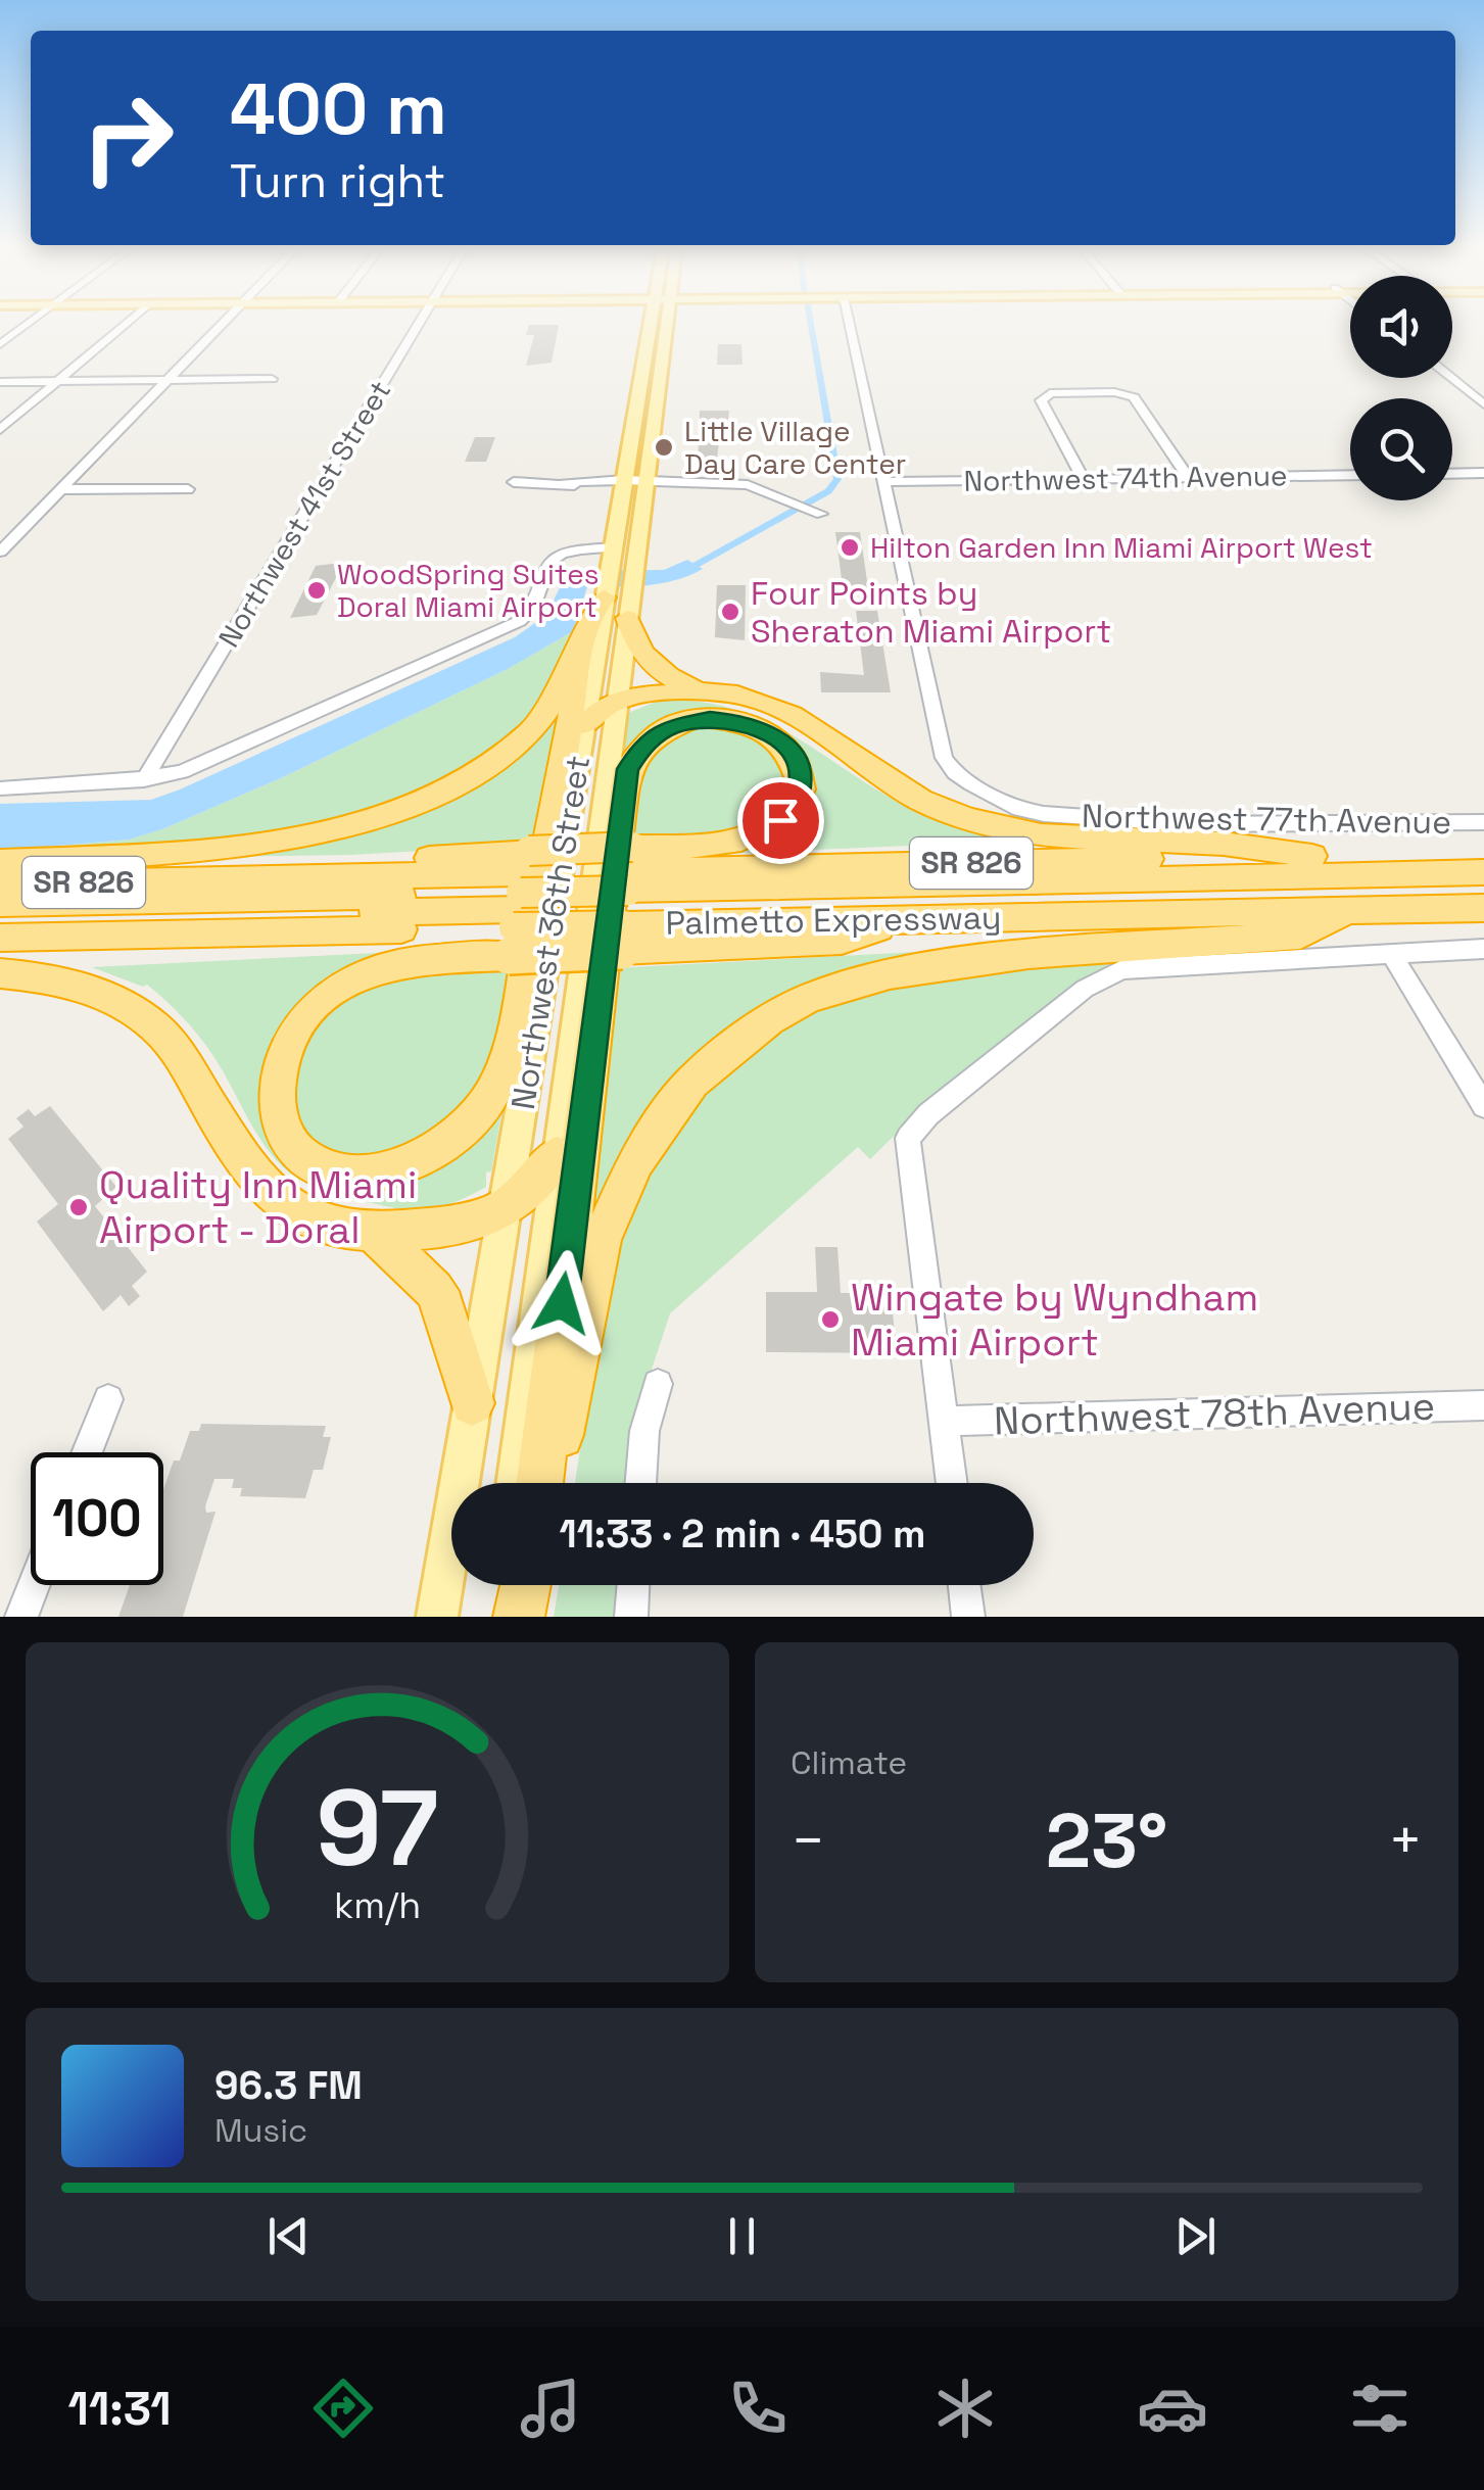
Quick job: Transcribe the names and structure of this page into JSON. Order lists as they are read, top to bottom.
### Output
{
  "streets": {
    "highway": ["SR 826", "Palmetto Expressway"],
    "main road": ["Northwest 36th Street"],
    "street": [
      "Northwest 74th Avenue",
      "Northwest 41st Street",
      "Northwest 77th Avenue",
      "Northwest 78th Avenue"
    ]
  },
  "crossings": [
    ["Northwest 74th Avenue", "Northwest 77th Avenue"]
  ],
  "places": [
    "Little Village Day Care Center",
    "Hilton Garden Inn Miami Airport West",
    "WoodSpring Suites Doral Miami Airport",
    "Four Points by Sheraton Miami Airport",
    "Quality Inn Miami Airport - Doral",
    "Wingate by Wyndham Miami Airport"
  ],
  "page": {
    "turn": ["400 m", "Turn right"],
    "limit": "100",
    "trip": "11:33 · 2 min · 450 m",
    "tile": "Climate",
    "heat": ["−", "23°", "+"],
    "song": ["96.3 FM", "Music"],
    "tabs": "11:31",
    "gauge": ["97", "km/h"]
  }
}
